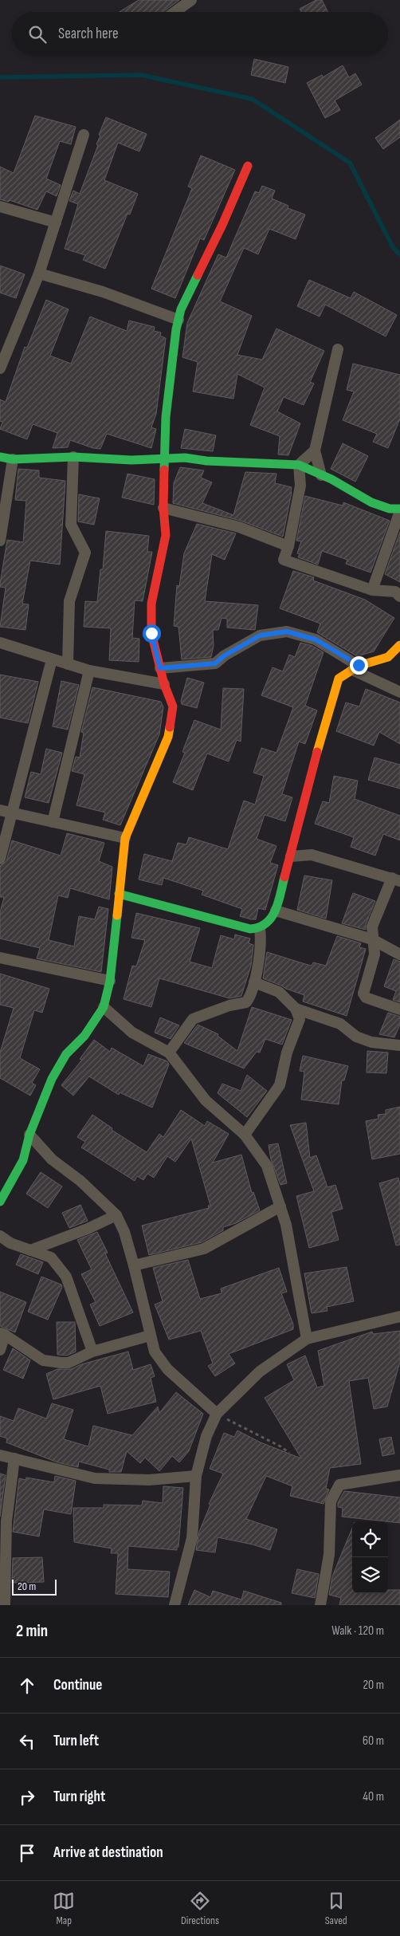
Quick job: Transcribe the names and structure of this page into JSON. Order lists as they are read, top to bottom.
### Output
{
  "scale_bar": "20 m",
  "page": {
    "search": "Search here",
    "scale": "20 m",
    "heading": ["2 min", "Walk · 120 m"],
    "list": [
      ["Continue", "20 m"],
      ["Turn left", "60 m"],
      ["Turn right", "40 m"],
      "Arrive at destination"
    ],
    "nav": ["Map", "Directions", "Saved"]
  }
}
